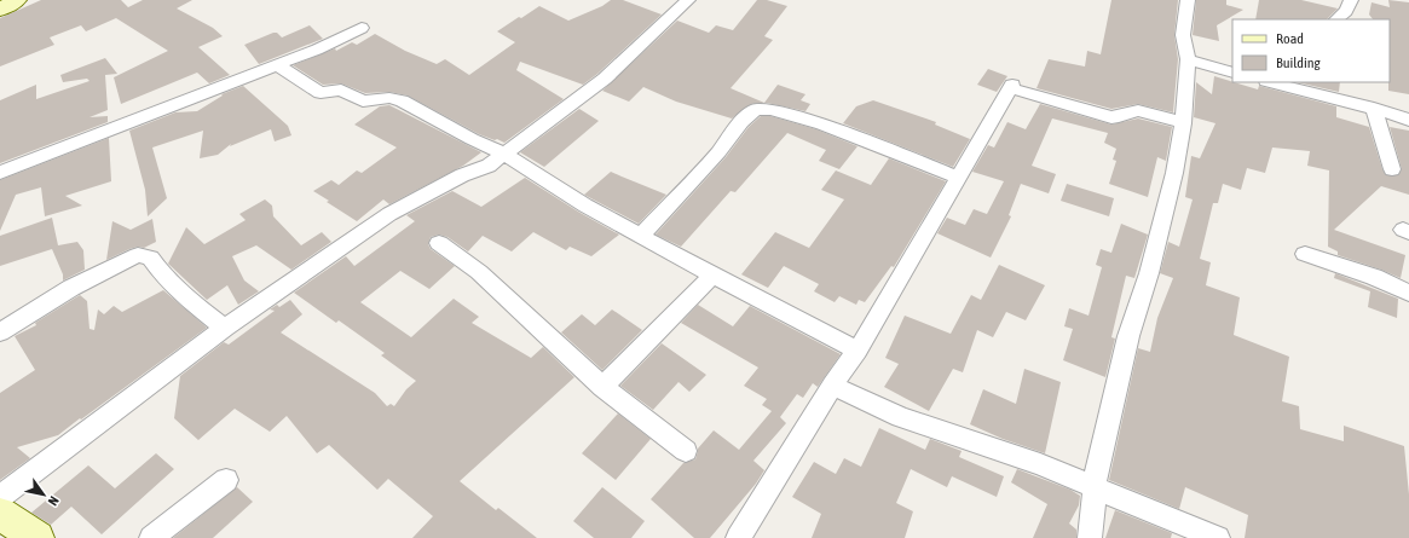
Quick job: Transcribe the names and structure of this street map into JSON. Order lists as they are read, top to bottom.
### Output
{
  "legend": ["Road", "Building"],
  "north": "bottom right"
}
